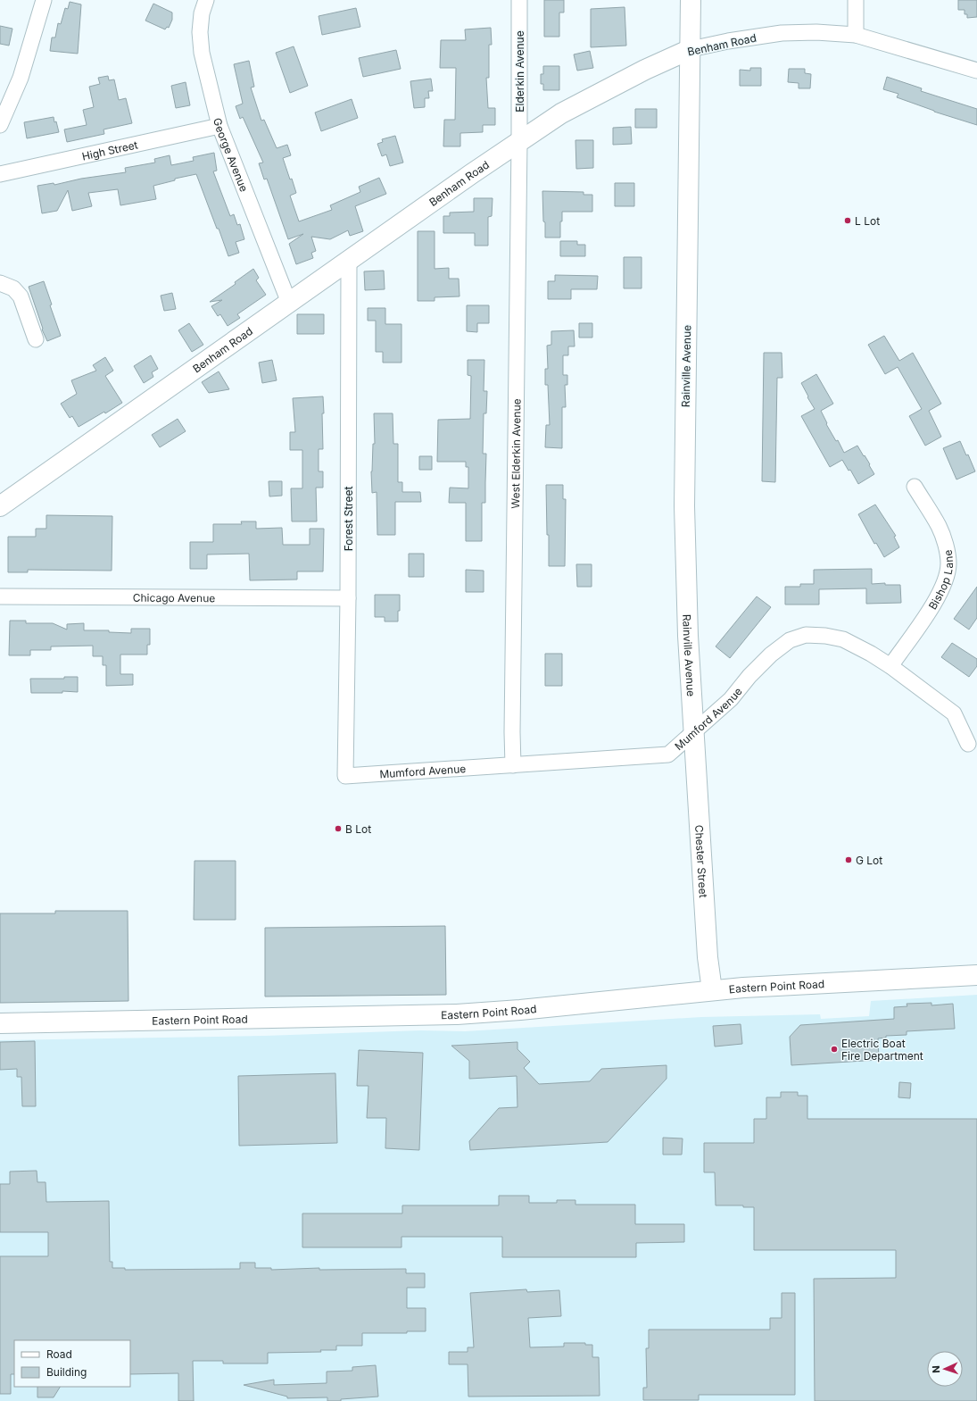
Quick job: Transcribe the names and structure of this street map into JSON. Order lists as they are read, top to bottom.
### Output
{
  "streets": {
    "main road": [
      "Benham Road",
      "Rainville Avenue",
      "Chester Street",
      "Eastern Point Road"
    ],
    "street": [
      "Elderkin Avenue",
      "High Street",
      "George Avenue",
      "West Elderkin Avenue",
      "Forest Street",
      "Bishop Lane",
      "Chicago Avenue",
      "Mumford Avenue"
    ]
  },
  "crossings": [
    ["Benham Road", "Elderkin Avenue"],
    ["Benham Road", "George Avenue"],
    ["Benham Road", "Rainville Avenue"],
    ["Benham Road", "West Elderkin Avenue"],
    ["Benham Road", "Forest Street"],
    ["Elderkin Avenue", "West Elderkin Avenue"],
    ["High Street", "George Avenue"],
    ["Rainville Avenue", "Mumford Avenue"],
    ["Rainville Avenue", "Chester Street"],
    ["West Elderkin Avenue", "Mumford Avenue"],
    ["Forest Street", "Chicago Avenue"],
    ["Forest Street", "Mumford Avenue"],
    ["Bishop Lane", "Mumford Avenue"],
    ["Mumford Avenue", "Chester Street"],
    ["Chester Street", "Eastern Point Road"]
  ],
  "places": [
    "L Lot",
    "B Lot",
    "G Lot",
    "Electric Boat Fire Department"
  ],
  "legend": ["Road", "Building"],
  "north": "left"
}
